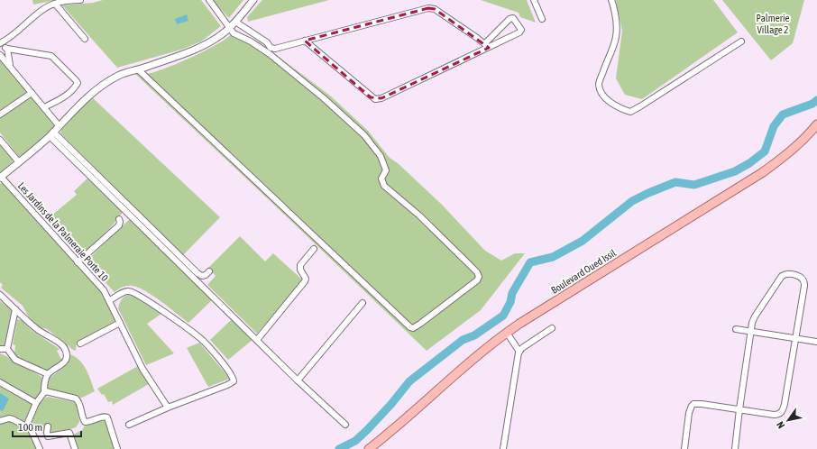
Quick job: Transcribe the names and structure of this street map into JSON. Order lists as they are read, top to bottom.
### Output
{
  "streets": {
    "main road": ["Boulevard Oued Issil"],
    "street": ["Les Jardins de la Palmeraie Porte 10"]
  },
  "parks": ["Palmerie Village 2"],
  "scale_bar": "100 m",
  "north": "bottom left"
}
